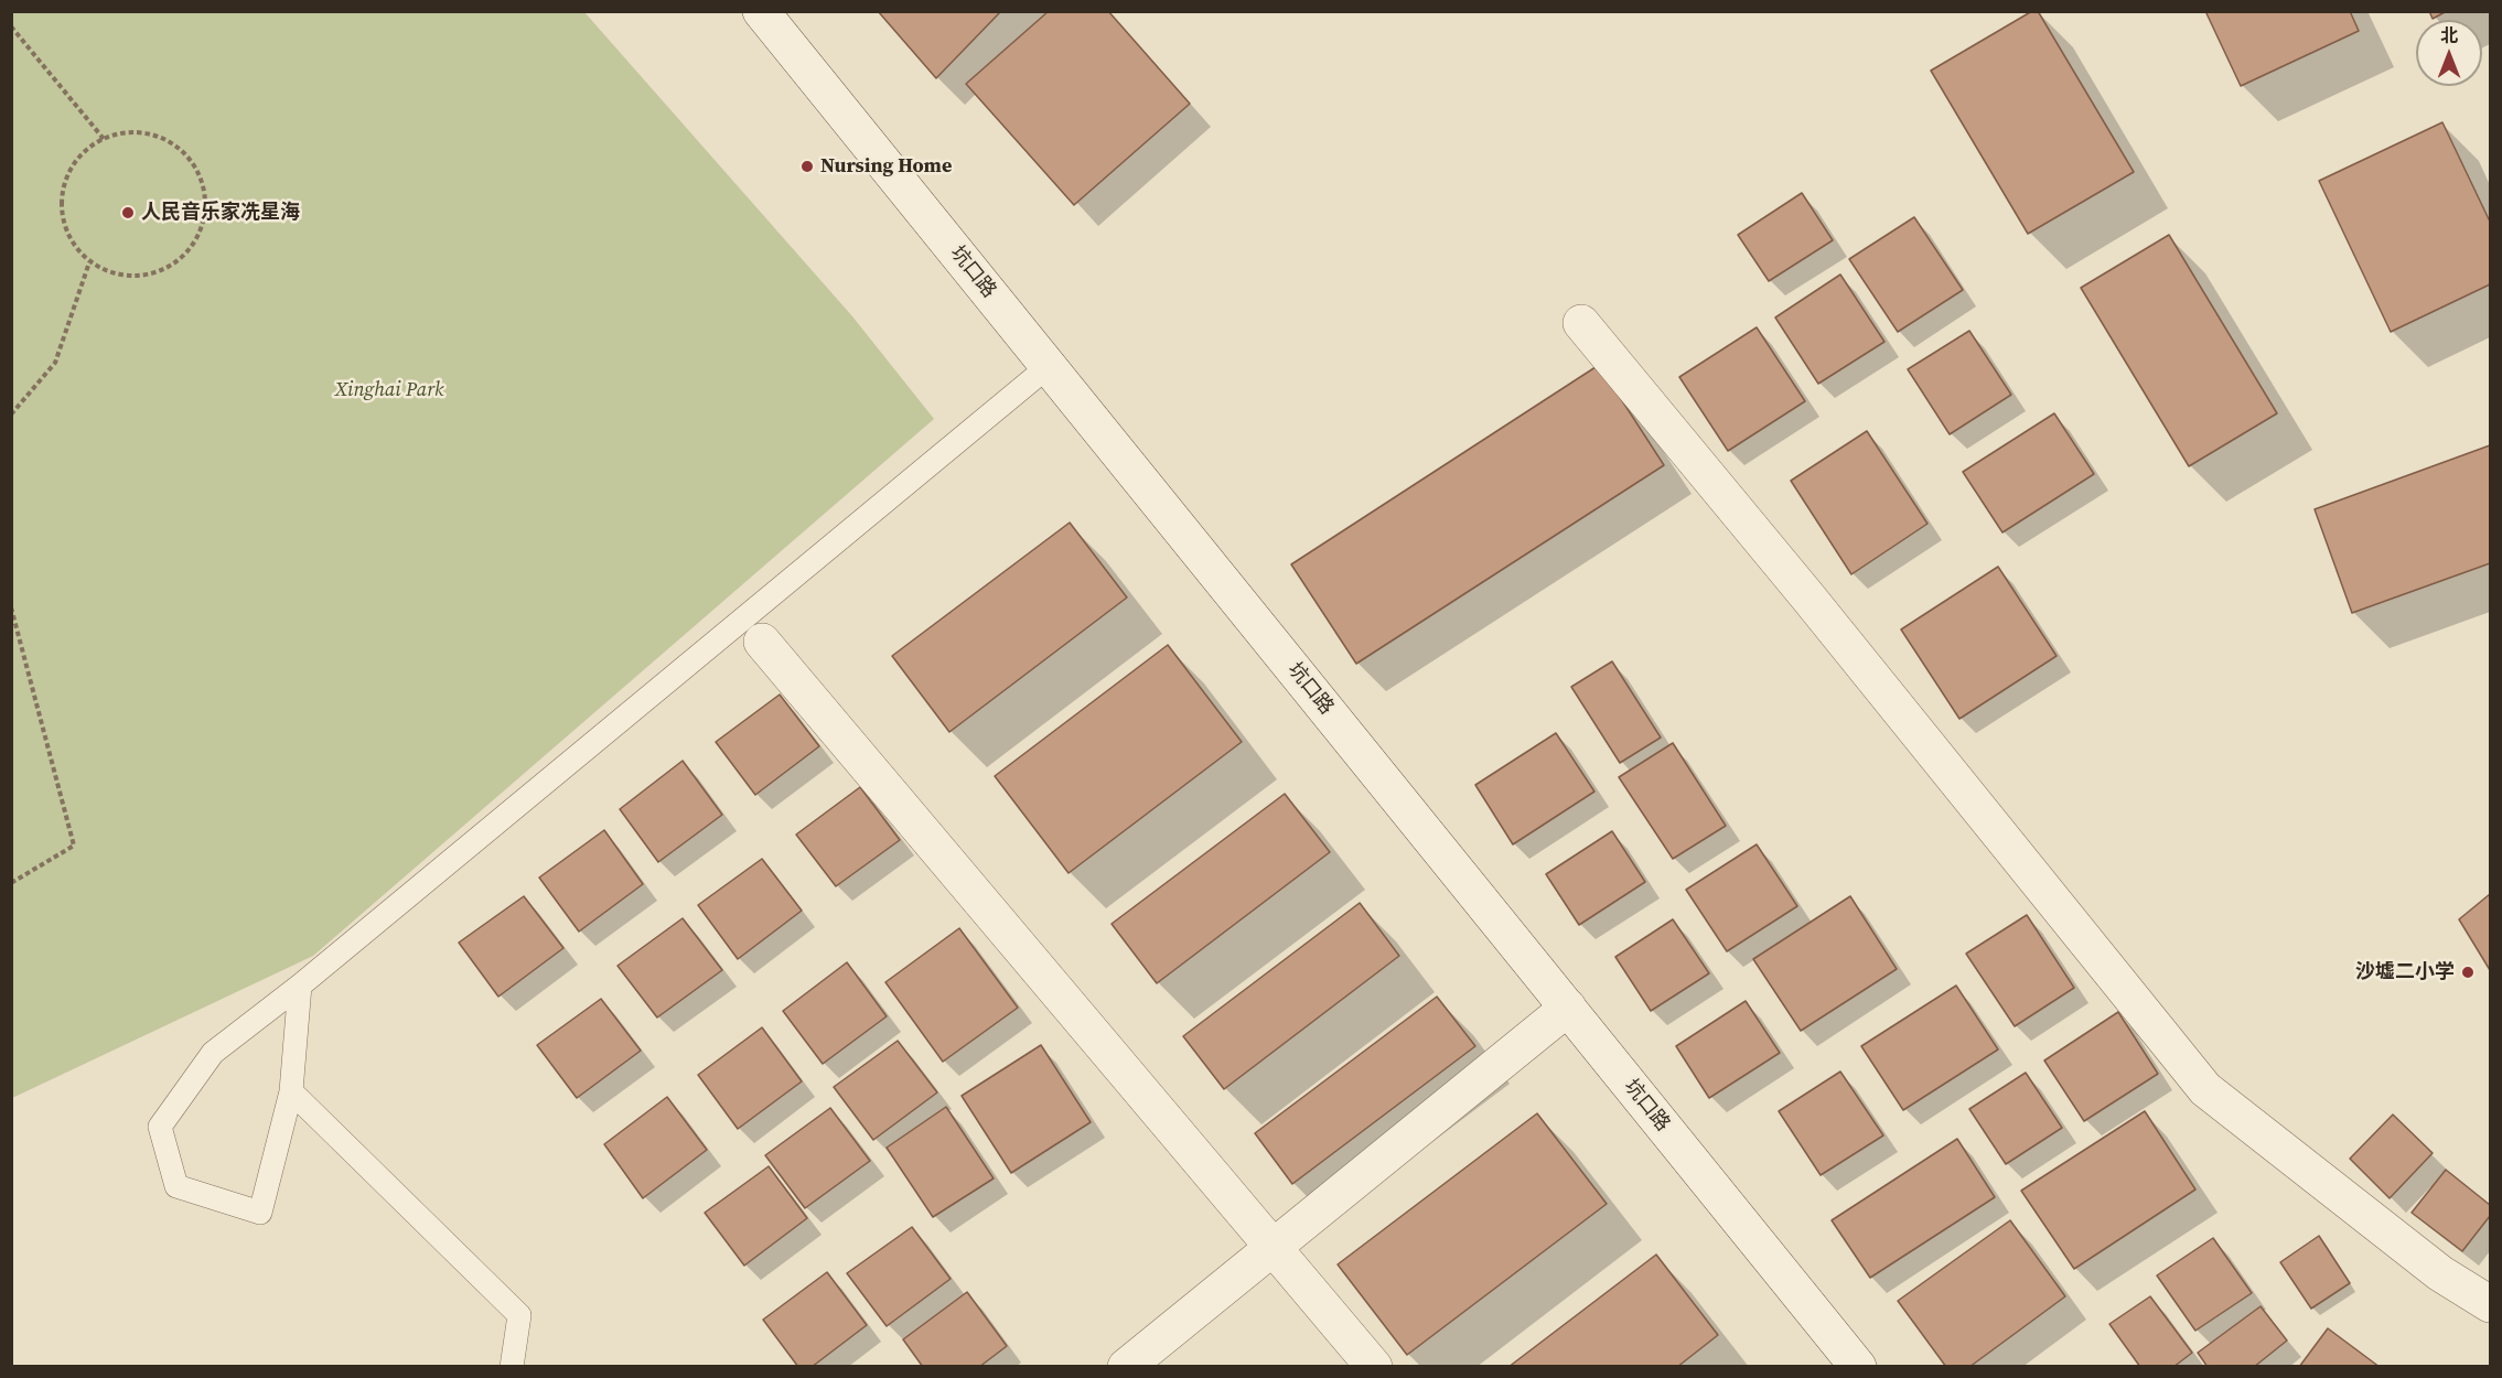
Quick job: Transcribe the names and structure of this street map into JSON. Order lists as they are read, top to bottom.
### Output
{
  "streets": {
    "street": ["坑口路"]
  },
  "parks": ["Xinghai Park"],
  "places": ["Nursing Home", "人民音乐家冼星海", "沙墟二小学"],
  "north": "top"
}
